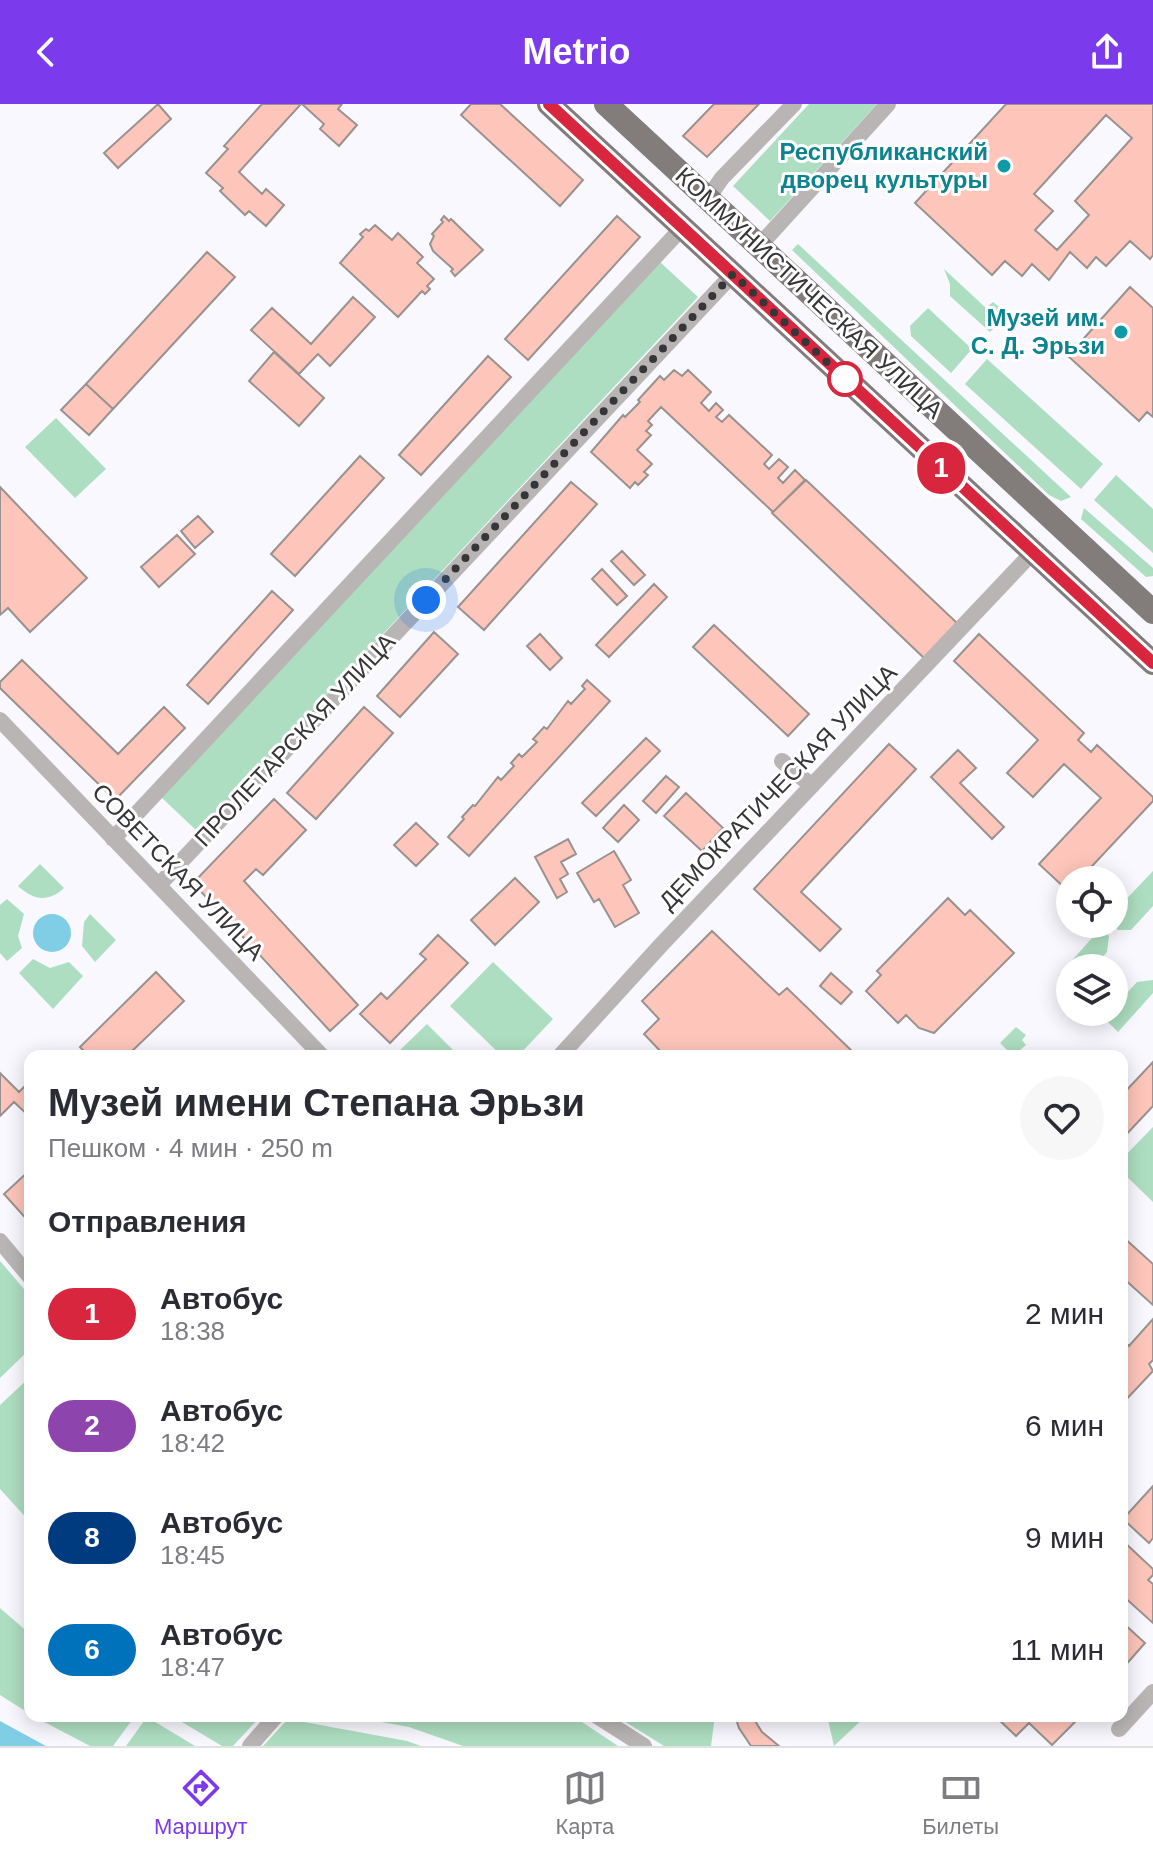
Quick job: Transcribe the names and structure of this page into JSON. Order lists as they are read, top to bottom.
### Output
{
  "streets": {
    "main road": ["КОММУНИСТИЧЕСКАЯ УЛИЦА", "ПРОЛЕТАРСКАЯ УЛИЦА"],
    "street": ["ДЕМОКРАТИЧЕСКАЯ УЛИЦА", "СОВЕТСКАЯ УЛИЦА"]
  },
  "crossings": [
    ["КОММУНИСТИЧЕСКАЯ УЛИЦА", "ПРОЛЕТАРСКАЯ УЛИЦА"],
    ["КОММУНИСТИЧЕСКАЯ УЛИЦА", "ДЕМОКРАТИЧЕСКАЯ УЛИЦА"],
    ["ПРОЛЕТАРСКАЯ УЛИЦА", "СОВЕТСКАЯ УЛИЦА"]
  ],
  "places": ["Республиканский дворец культуры", "Музей им. С. Д. Эрьзи"],
  "lines": ["bus line 1"],
  "page": {
    "header": "Metrio",
    "on_map": "1",
    "heading": [
      ["Музей имени Степана Эрьзи", "Пешком · 4 мин · 250 m"],
      "Отправления"
    ],
    "list": [
      {
        "mark": "1",
        "name": "Автобус",
        "note": "18:38",
        "value": "2 мин"
      },
      {
        "mark": "2",
        "name": "Автобус",
        "note": "18:42",
        "value": "6 мин"
      },
      {
        "mark": "8",
        "name": "Автобус",
        "note": "18:45",
        "value": "9 мин"
      },
      {
        "mark": "6",
        "name": "Автобус",
        "note": "18:47",
        "value": "11 мин"
      }
    ],
    "tabs": ["Маршрут", "Карта", "Билеты"]
  }
}
